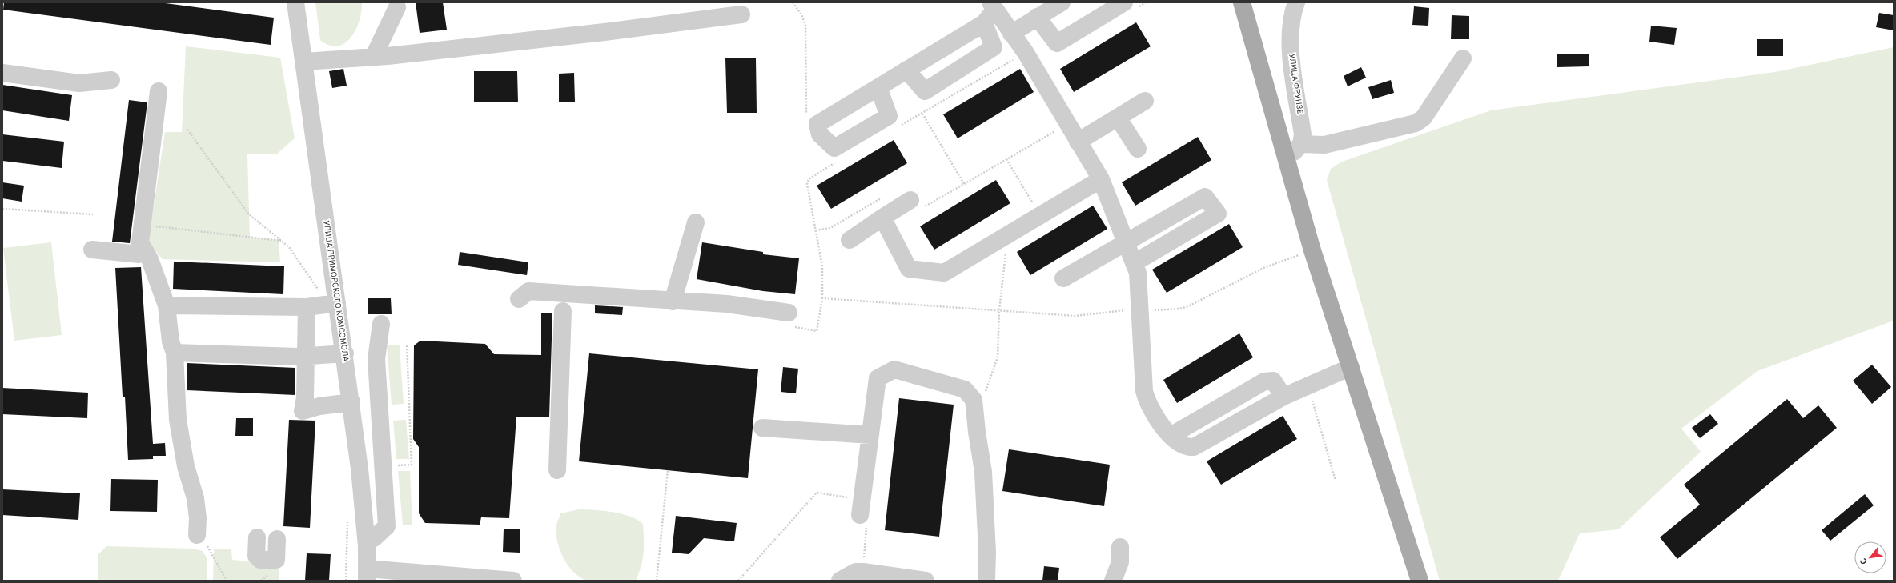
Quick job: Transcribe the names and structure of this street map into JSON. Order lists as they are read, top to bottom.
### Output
{
  "streets": {
    "street": ["УЛИЦА ФРУНЗЕ", "УЛИЦА ПРИМОРСКОГО КОМСОМОЛА"]
  },
  "north": "bottom left"
}
